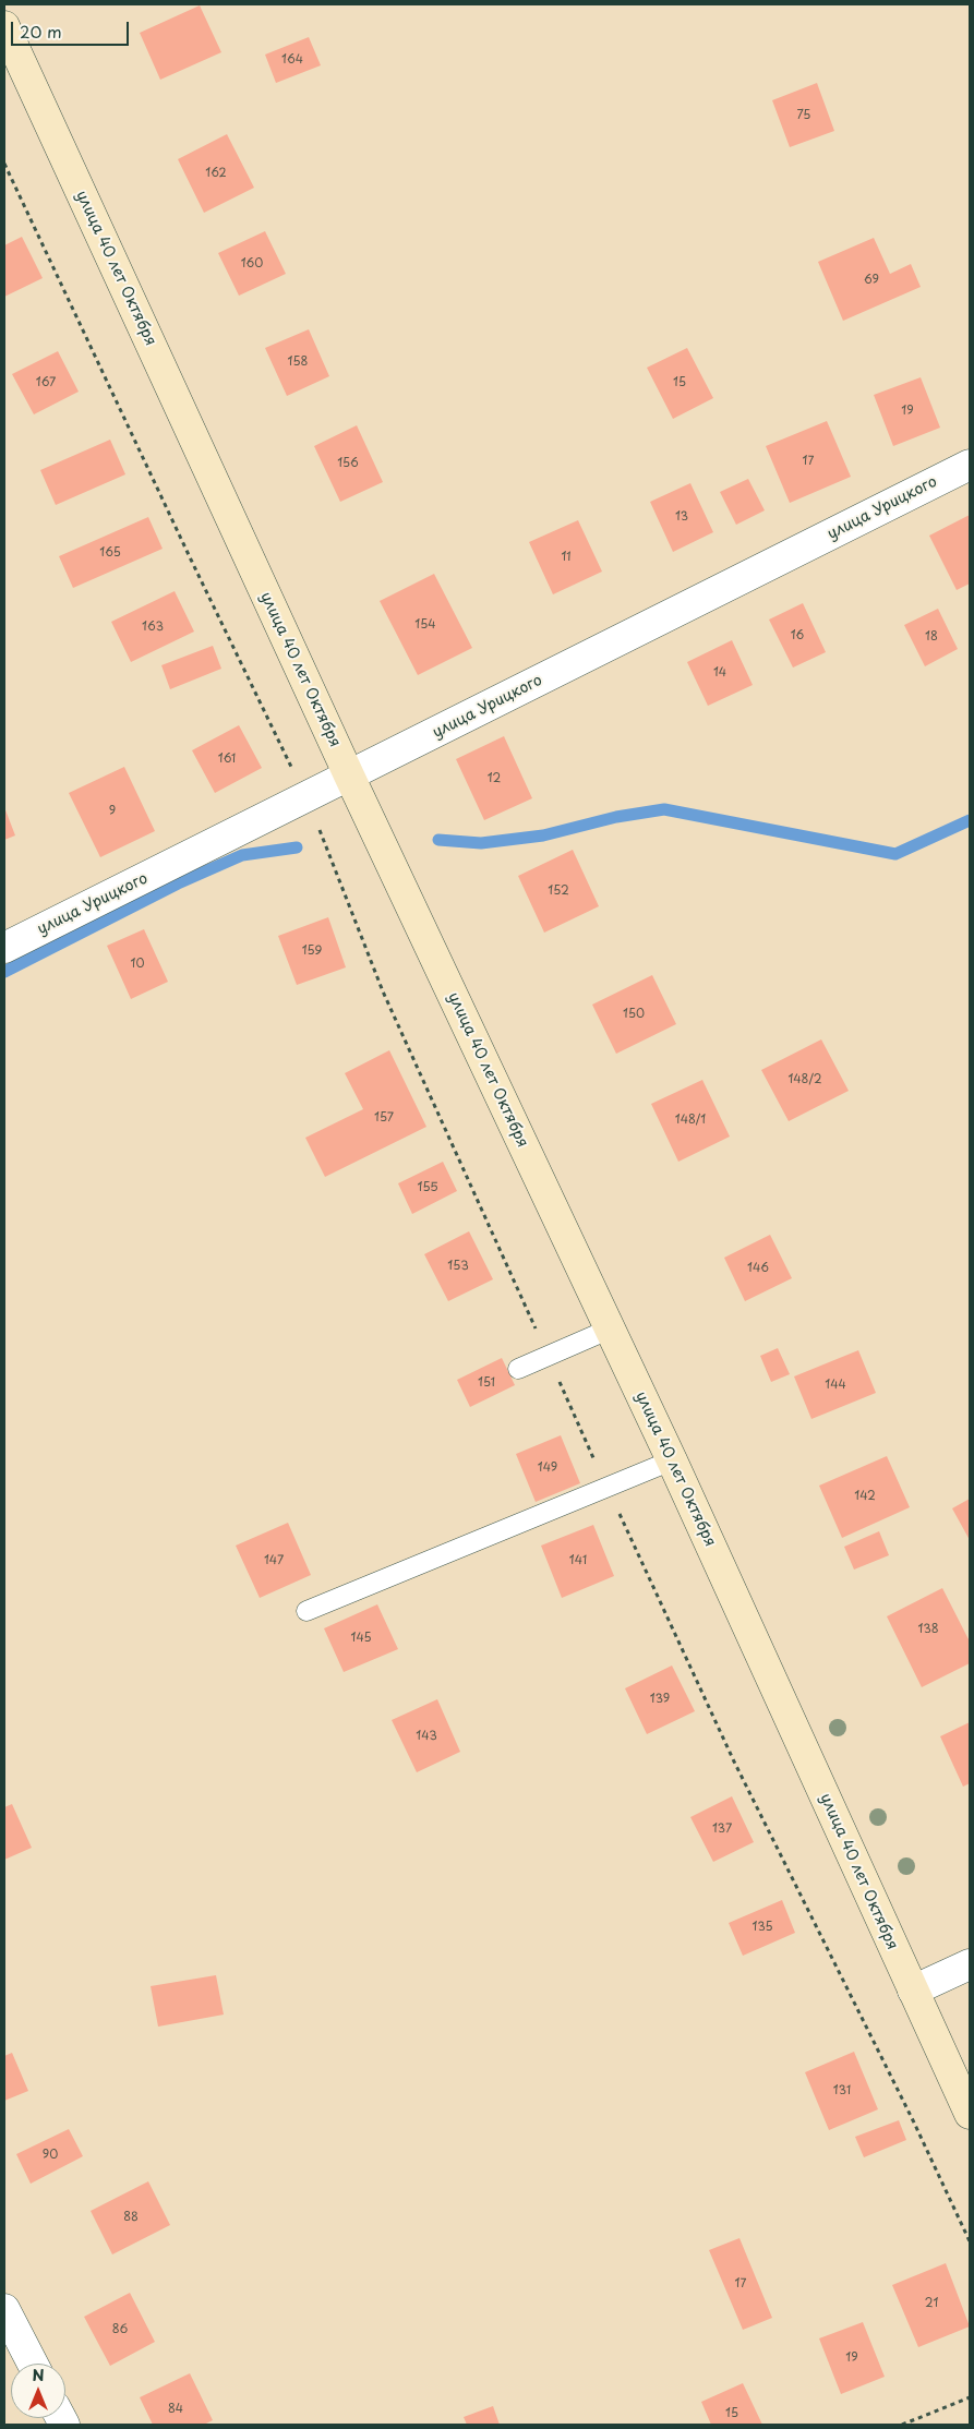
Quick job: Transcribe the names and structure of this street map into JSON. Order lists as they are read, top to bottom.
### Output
{
  "streets": {
    "street": ["улица 40 лет Октября", "улица Урицкого"]
  },
  "crossings": [
    ["улица 40 лет Октября", "улица Урицкого"]
  ],
  "house_numbers": [
    "164",
    "75",
    "162",
    "160",
    "69",
    "158",
    "167",
    "15",
    "19",
    "17",
    "156",
    "13",
    "165",
    "11",
    "154",
    "163",
    "16",
    "18",
    "14",
    "161",
    "12",
    "9",
    "152",
    "159",
    "10",
    "150",
    "148/2",
    "157",
    "148/1",
    "155",
    "153",
    "146",
    "151",
    "144",
    "149",
    "142",
    "147",
    "141",
    "138",
    "145",
    "139",
    "143",
    "137",
    "135",
    "131",
    "90",
    "88",
    "17",
    "21",
    "86",
    "19",
    "84",
    "15"
  ],
  "scale_bar": "20 m",
  "north": "top"
}
